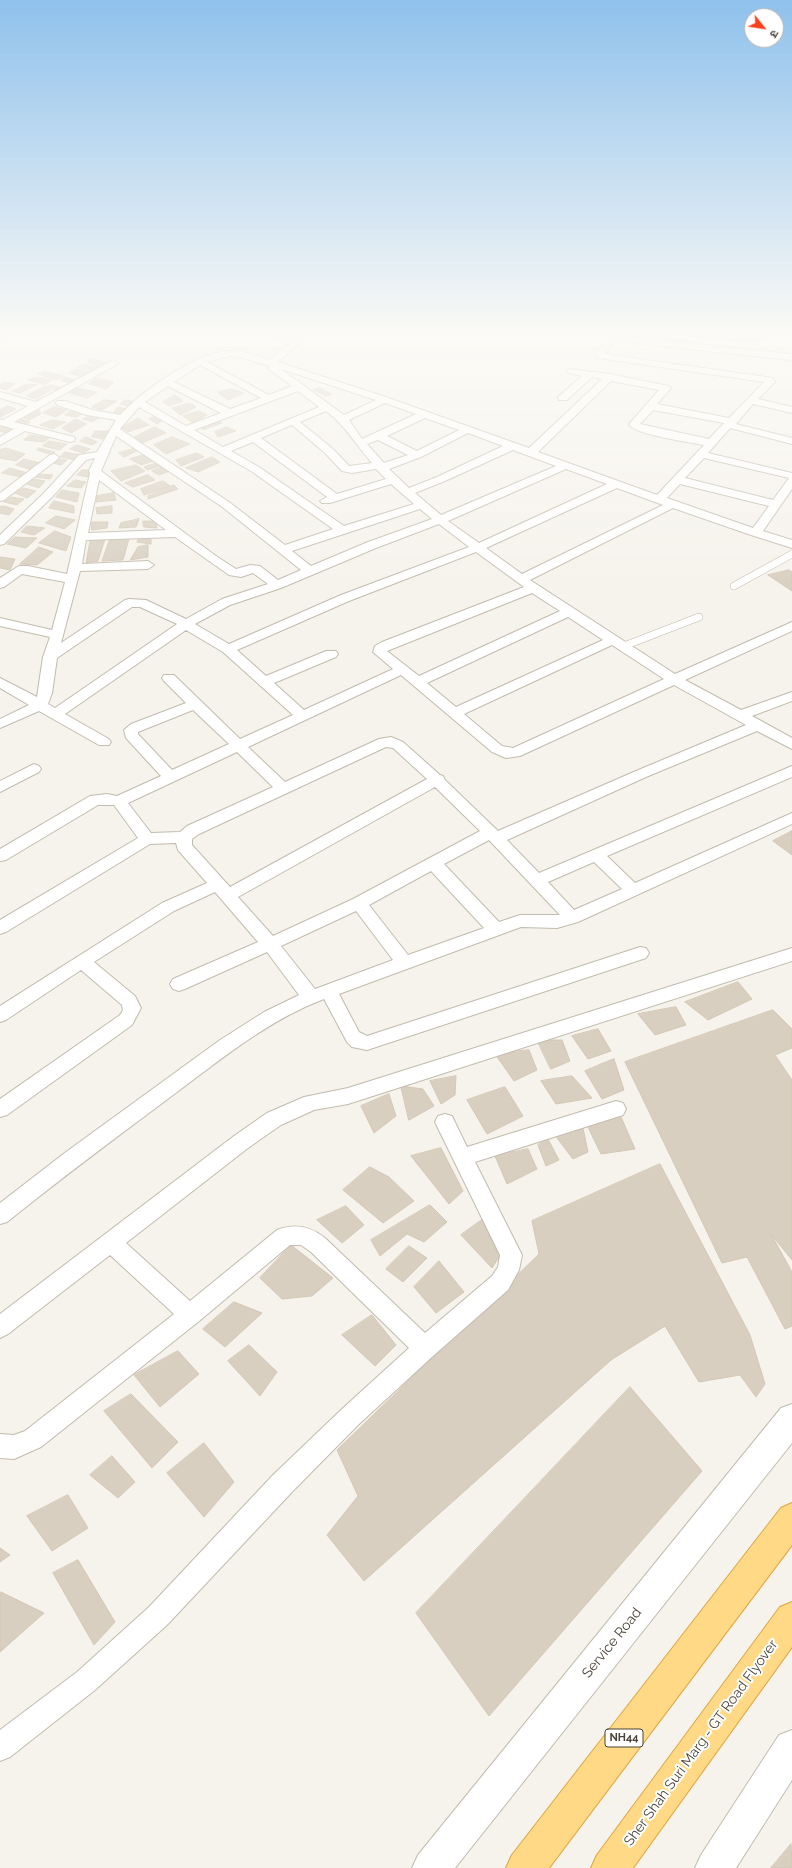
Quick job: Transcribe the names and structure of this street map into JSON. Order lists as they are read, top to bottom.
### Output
{
  "streets": {
    "highway": ["NH44", "Sher Shah Suri Marg - GT Road Flyover"],
    "street": ["Service Road"]
  },
  "north": "bottom right"
}
